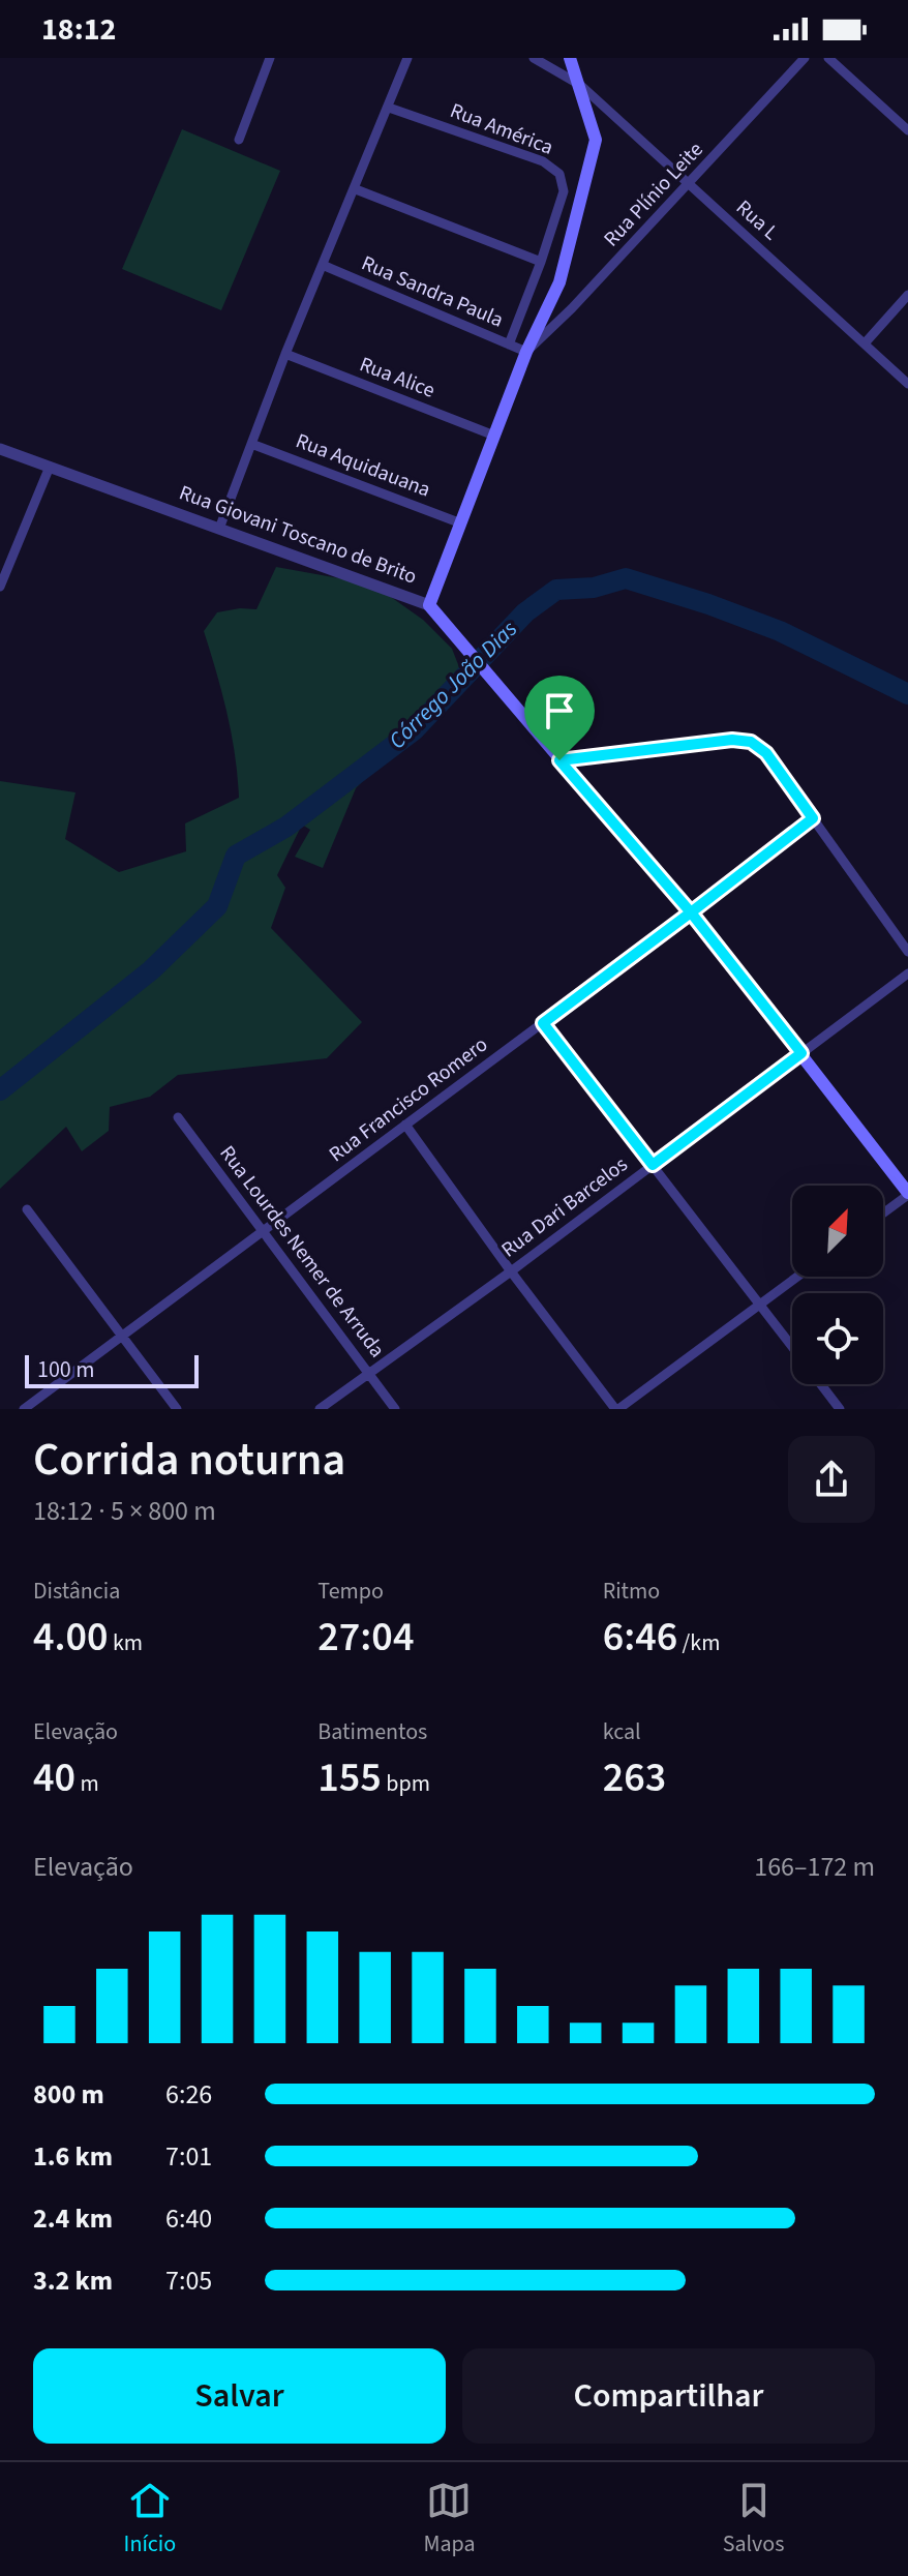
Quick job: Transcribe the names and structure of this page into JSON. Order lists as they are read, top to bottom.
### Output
{
  "streets": {
    "main road": ["Rua Giovani Toscano de Brito"],
    "street": [
      "Rua América",
      "Rua Plínio Leite",
      "Rua L",
      "Rua Sandra Paula",
      "Rua Alice",
      "Rua Aquidauana",
      "Rua Francisco Romero",
      "Rua Dari Barcelos",
      "Rua Lourdes Nemer de Arruda"
    ]
  },
  "crossings": [
    ["Rua Plínio Leite", "Rua L"],
    ["Rua Plínio Leite", "Rua Sandra Paula"],
    ["Rua Giovani Toscano de Brito", "Rua Francisco Romero"],
    ["Rua Giovani Toscano de Brito", "Rua Dari Barcelos"],
    ["Rua Francisco Romero", "Rua Lourdes Nemer de Arruda"],
    ["Rua Dari Barcelos", "Rua Lourdes Nemer de Arruda"]
  ],
  "water": ["Córrego João Dias"],
  "scale_bar": "100 m",
  "north": "top right",
  "page": {
    "status": "18:12",
    "scale": "100 m",
    "heading": ["Corrida noturna", "18:12 · 5 × 800 m"],
    "stats": [
      ["Distância", "4.00 km"],
      ["Tempo", "27:04"],
      ["Ritmo", "6:46 /km"],
      ["Elevação", "40 m"],
      ["Batimentos", "155 bpm"],
      ["kcal", "263"]
    ],
    "chart": ["Elevação", "166–172 m"],
    "list": [
      {
        "name": "800 m",
        "note": "6:26"
      },
      {
        "name": "1.6 km",
        "note": "7:01"
      },
      {
        "name": "2.4 km",
        "note": "6:40"
      },
      {
        "name": "3.2 km",
        "note": "7:05"
      }
    ],
    "buttons": ["Salvar", "Compartilhar"],
    "tabs": ["Início", "Mapa", "Salvos"]
  }
}
